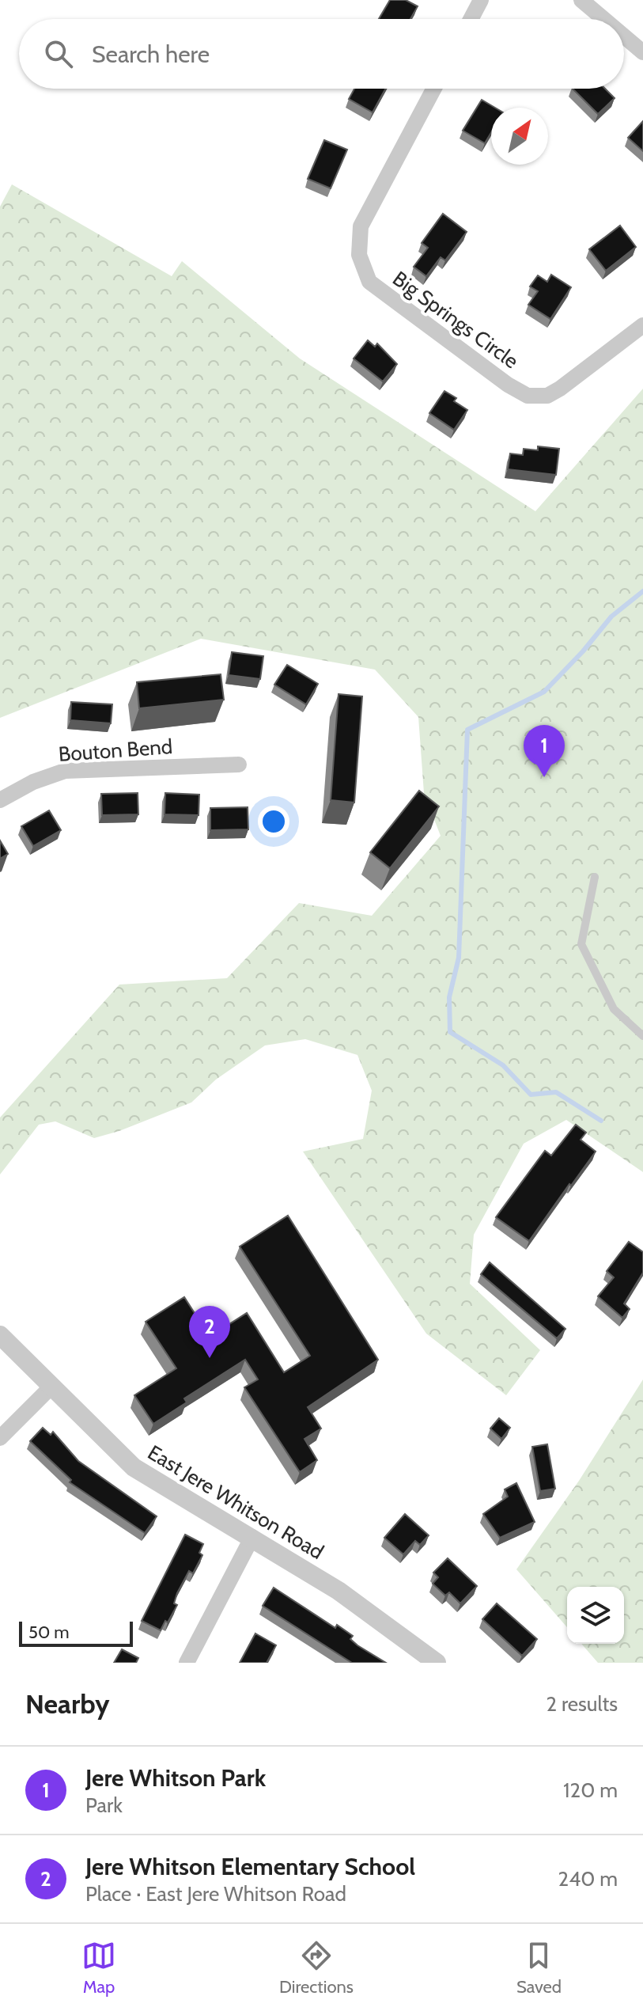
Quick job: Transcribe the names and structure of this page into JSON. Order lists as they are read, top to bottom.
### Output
{
  "streets": {
    "street": ["Big Springs Circle", "Bouton Bend", "East Jere Whitson Road"]
  },
  "scale_bar": "50 m",
  "north": "top right",
  "page": {
    "search": "Search here",
    "pins": ["1", "2"],
    "scale": "50 m",
    "heading": ["Nearby", "2 results"],
    "list": [
      {
        "mark": "1",
        "name": "Jere Whitson Park",
        "note": "Park",
        "value": "120 m"
      },
      {
        "mark": "2",
        "name": "Jere Whitson Elementary School",
        "note": "Place · East Jere Whitson Road",
        "value": "240 m"
      }
    ],
    "nav": ["Map", "Directions", "Saved"]
  }
}
